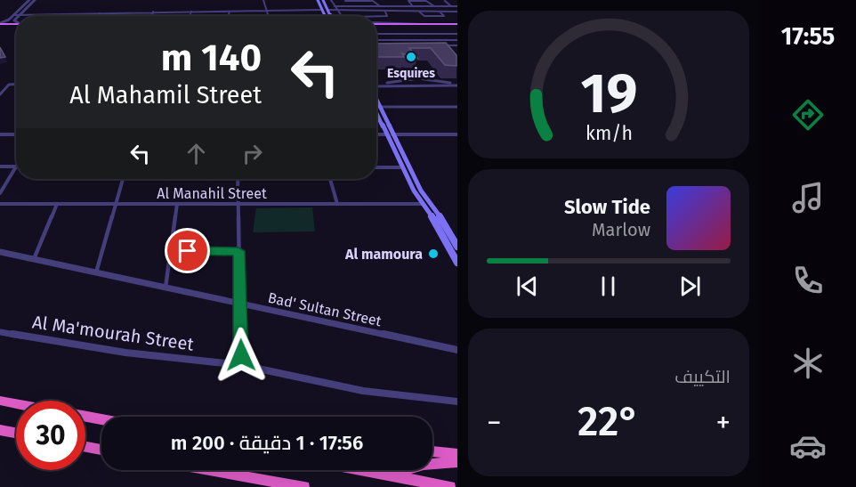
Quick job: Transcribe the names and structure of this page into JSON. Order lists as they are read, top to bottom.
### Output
{
  "streets": {
    "street": ["Al Manahil Street", "Bad' Sultan Street", "Al Ma'mourah Street"]
  },
  "places": ["Esquires", "Al mamoura"],
  "page": {
    "tabs": "17:55",
    "turn": ["140 m", "Al Mahamil Street"],
    "song": ["Slow Tide", "Marlow"],
    "tile": "التكييف",
    "heat": ["−", "22°", "+"],
    "limit": "30",
    "trip": "17:56 · 1 دقيقة · 200 m",
    "gauge": ["19", "km/h"]
  }
}
